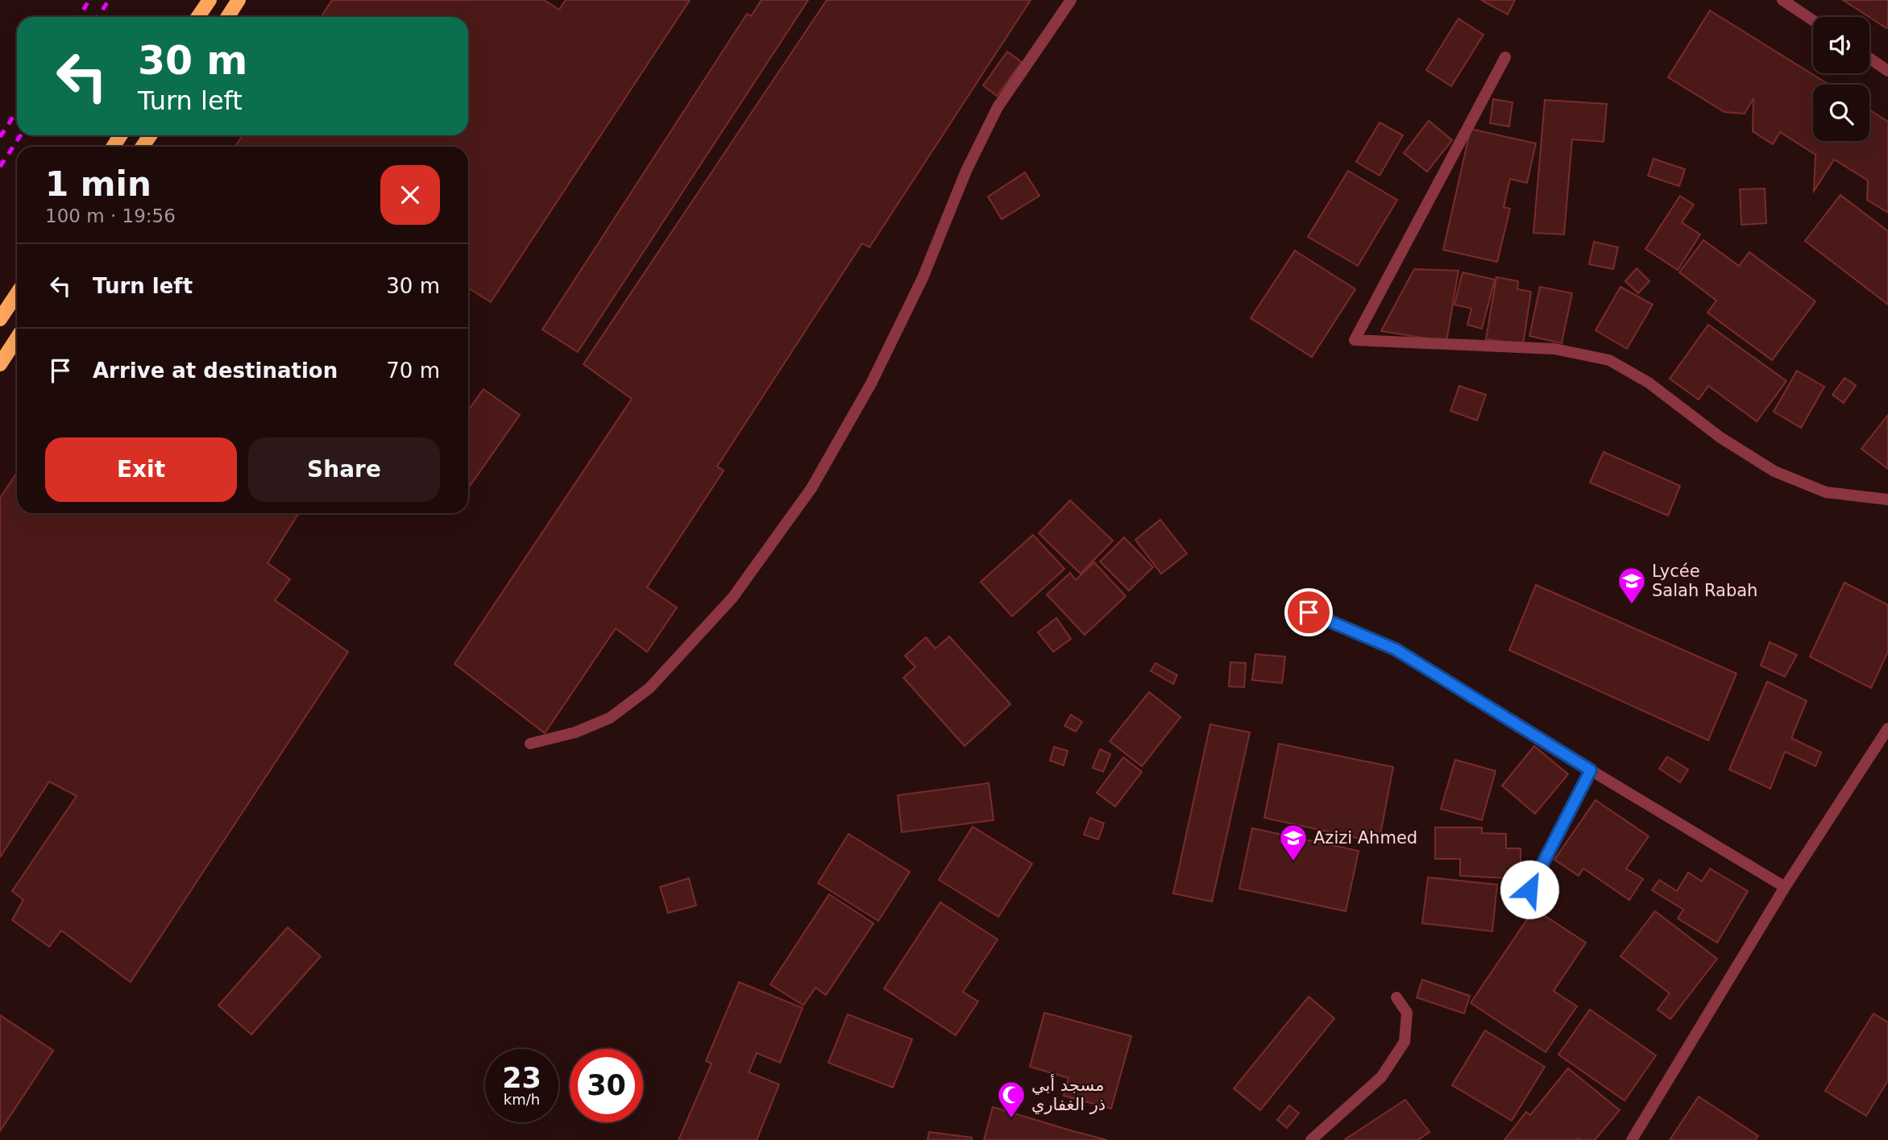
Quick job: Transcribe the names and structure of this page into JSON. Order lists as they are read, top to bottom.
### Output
{
  "places": {
    "school or university": ["Lycée Salah Rabah", "Azizi Ahmed"],
    "mosque": ["مسجد أبي ذر الغفاري"]
  },
  "page": {
    "turn": ["30 m", "Turn left"],
    "heading": ["1 min", "100 m · 19:56"],
    "list": [
      {
        "name": "Turn left",
        "value": "30 m"
      },
      {
        "name": "Arrive at destination",
        "value": "70 m"
      }
    ],
    "buttons": ["Exit", "Share"],
    "speed": "23 km/h",
    "limit": "30"
  }
}
